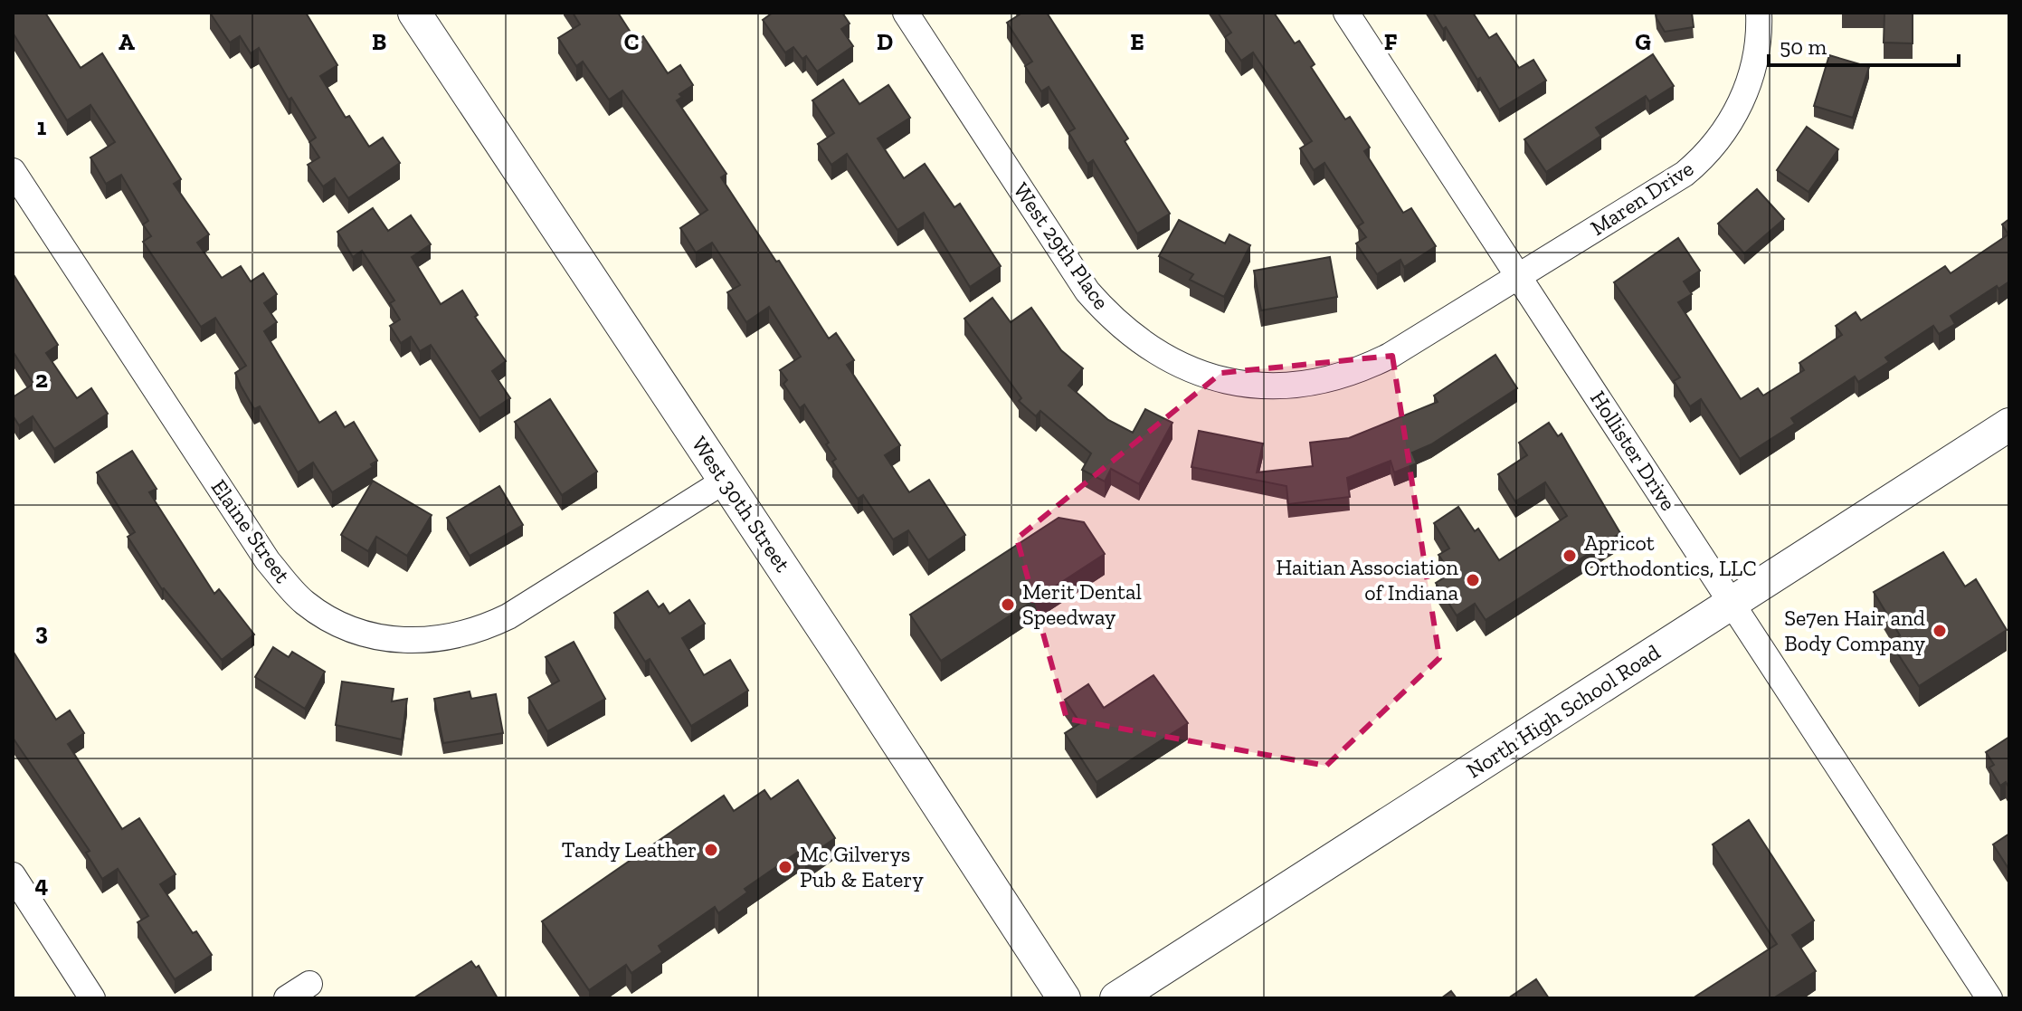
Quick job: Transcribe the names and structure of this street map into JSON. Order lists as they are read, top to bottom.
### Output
{
  "streets": {
    "street": [
      "Maren Drive",
      "West 29th Place",
      "Hollister Drive",
      "West 30th Street",
      "Elaine Street",
      "North High School Road"
    ]
  },
  "crossings": [
    ["Maren Drive", "West 29th Place"],
    ["Maren Drive", "Hollister Drive"],
    ["West 29th Place", "Hollister Drive"],
    ["Hollister Drive", "North High School Road"],
    ["West 30th Street", "Elaine Street"]
  ],
  "places": [
    "Apricot Orthodontics, LLC",
    "Haitian Association of Indiana",
    "Merit Dental Speedway",
    "Se7en Hair and Body Company",
    "Tandy Leather",
    "Mc Gilverys Pub & Eatery"
  ],
  "scale_bar": "50 m",
  "grid": {
    "columns": [
      "A",
      "B",
      "C",
      "D",
      "E",
      "F",
      "G"
    ],
    "rows": [
      "1",
      "2",
      "3",
      "4"
    ]
  }
}
